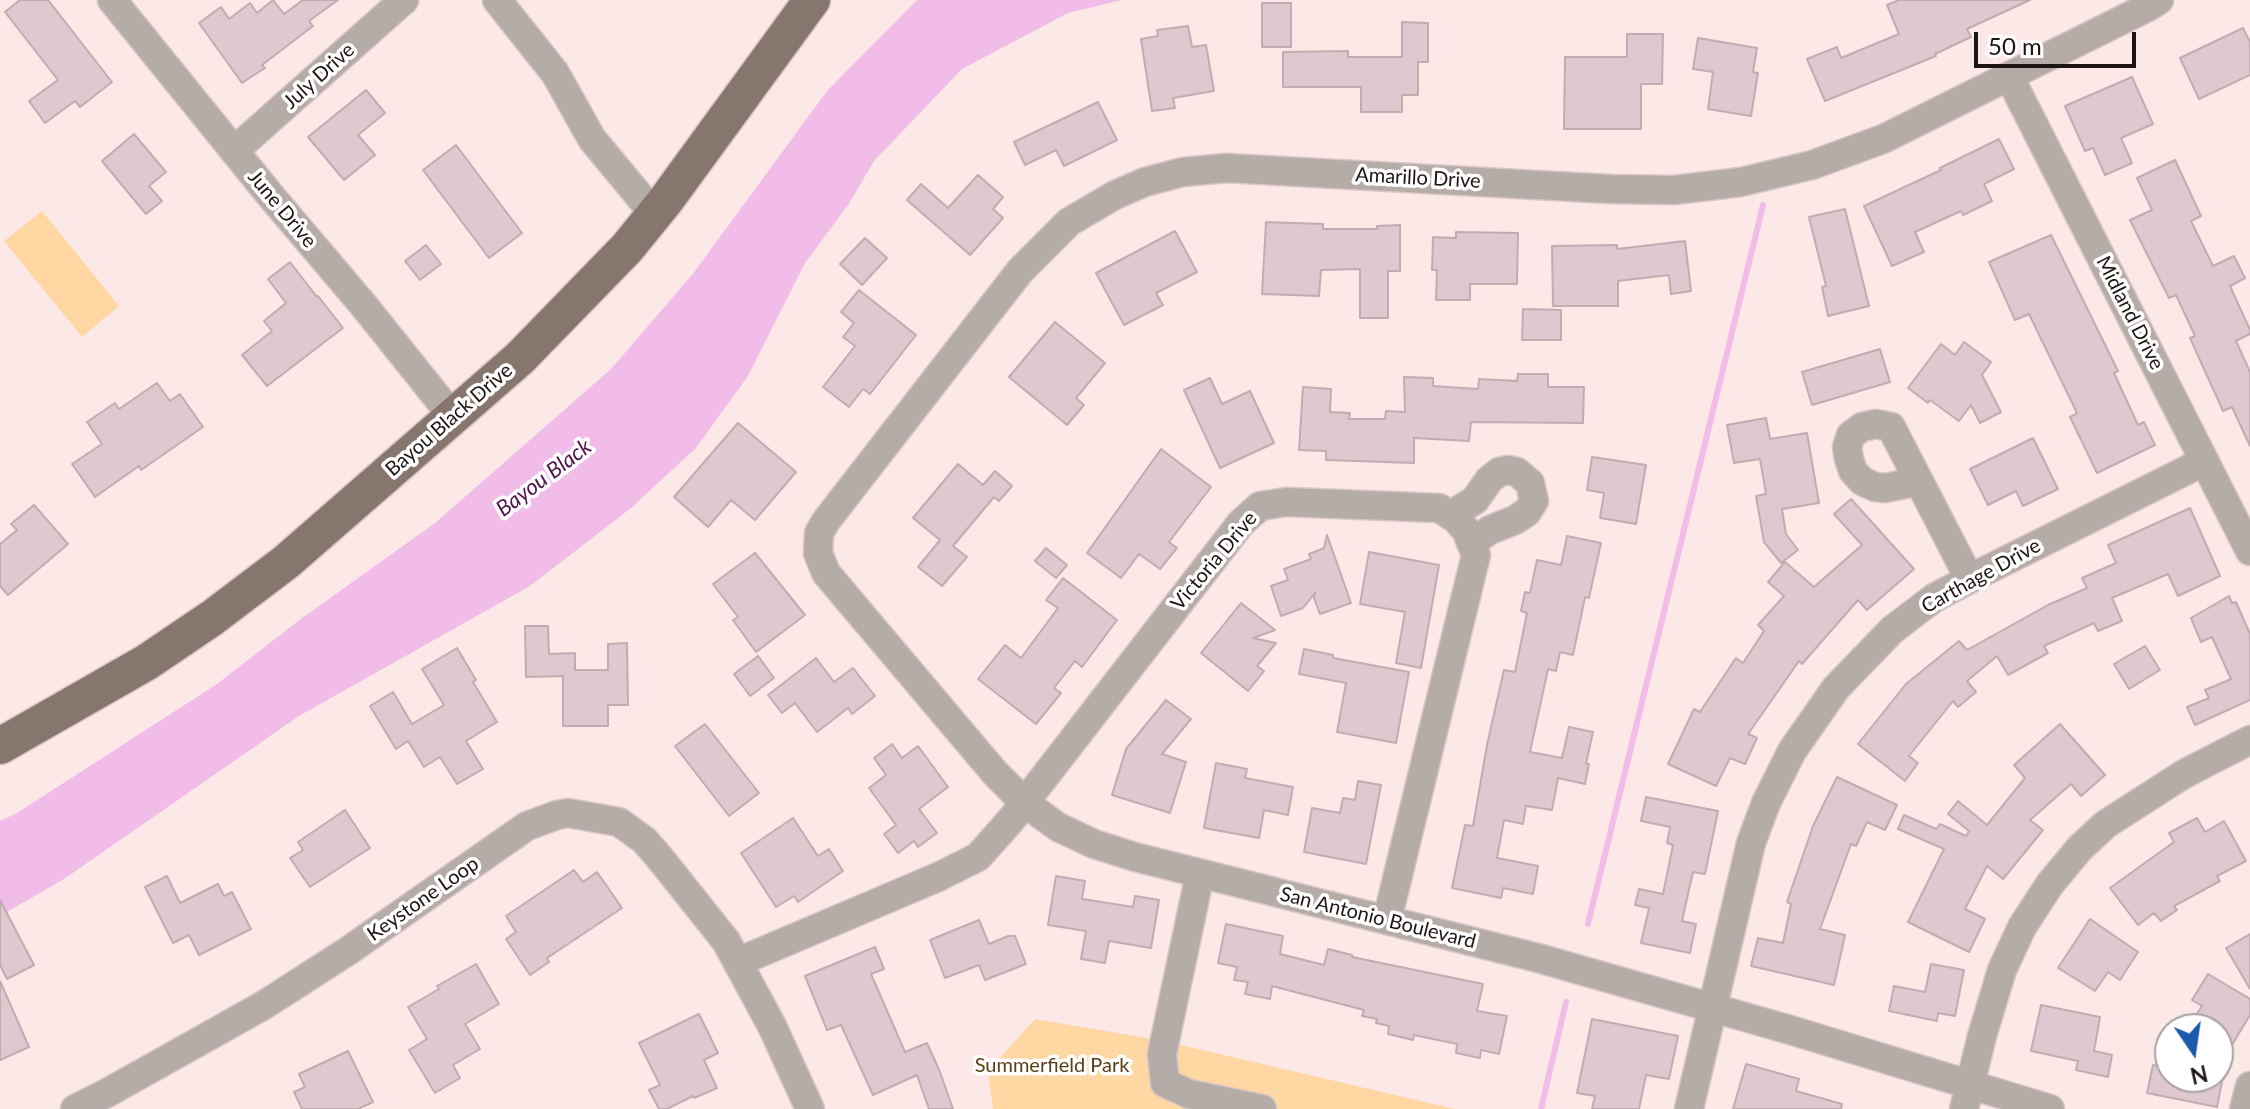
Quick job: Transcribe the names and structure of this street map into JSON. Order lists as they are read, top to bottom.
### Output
{
  "streets": {
    "main road": ["Bayou Black Drive"],
    "street": [
      "July Drive",
      "Amarillo Drive",
      "June Drive",
      "Midland Drive",
      "Victoria Drive",
      "Carthage Drive",
      "Keystone Loop",
      "San Antonio Boulevard"
    ]
  },
  "crossings": [
    ["July Drive", "June Drive"],
    ["Amarillo Drive", "Midland Drive"],
    ["Amarillo Drive", "San Antonio Boulevard"],
    ["June Drive", "Bayou Black Drive"],
    ["Midland Drive", "Carthage Drive"],
    ["Victoria Drive", "Keystone Loop"],
    ["Victoria Drive", "San Antonio Boulevard"],
    ["Carthage Drive", "San Antonio Boulevard"]
  ],
  "water": ["Bayou Black"],
  "parks": ["Summerfield Park"],
  "scale_bar": "50 m",
  "north": "bottom"
}
